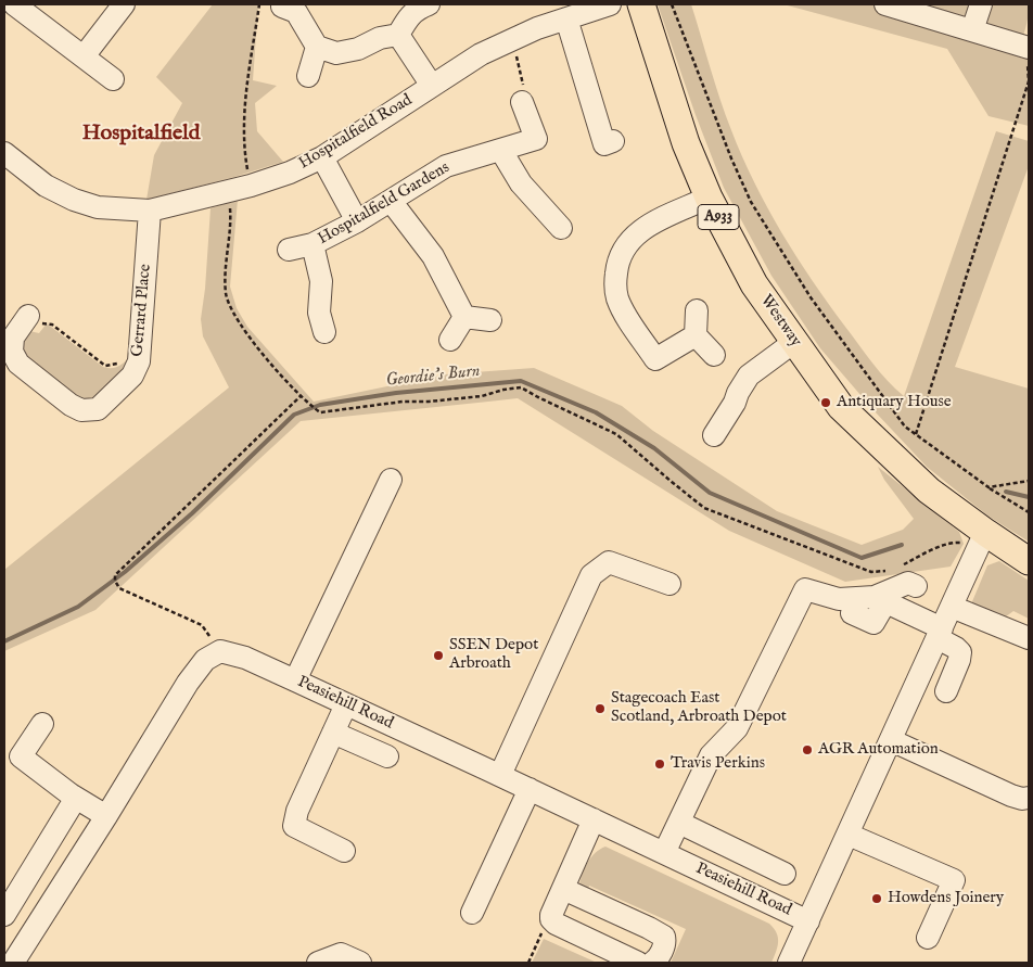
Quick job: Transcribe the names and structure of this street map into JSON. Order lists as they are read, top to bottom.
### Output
{
  "streets": {
    "main road": ["A933", "Westway"],
    "street": [
      "Hospitalfield Road",
      "Hospitalfield Gardens",
      "Gerrard Place",
      "Peasiehill Road"
    ]
  },
  "crossings": [
    ["Hospitalfield Road", "Gerrard Place"],
    ["Westway", "Peasiehill Road"]
  ],
  "districts": ["Hospitalfield"],
  "water": ["Geordie's Burn"],
  "places": [
    "Antiquary House",
    "SSEN Depot Arbroath",
    "Stagecoach East Scotland, Arbroath Depot",
    "AGR Automation",
    "Travis Perkins",
    "Howdens Joinery"
  ]
}
